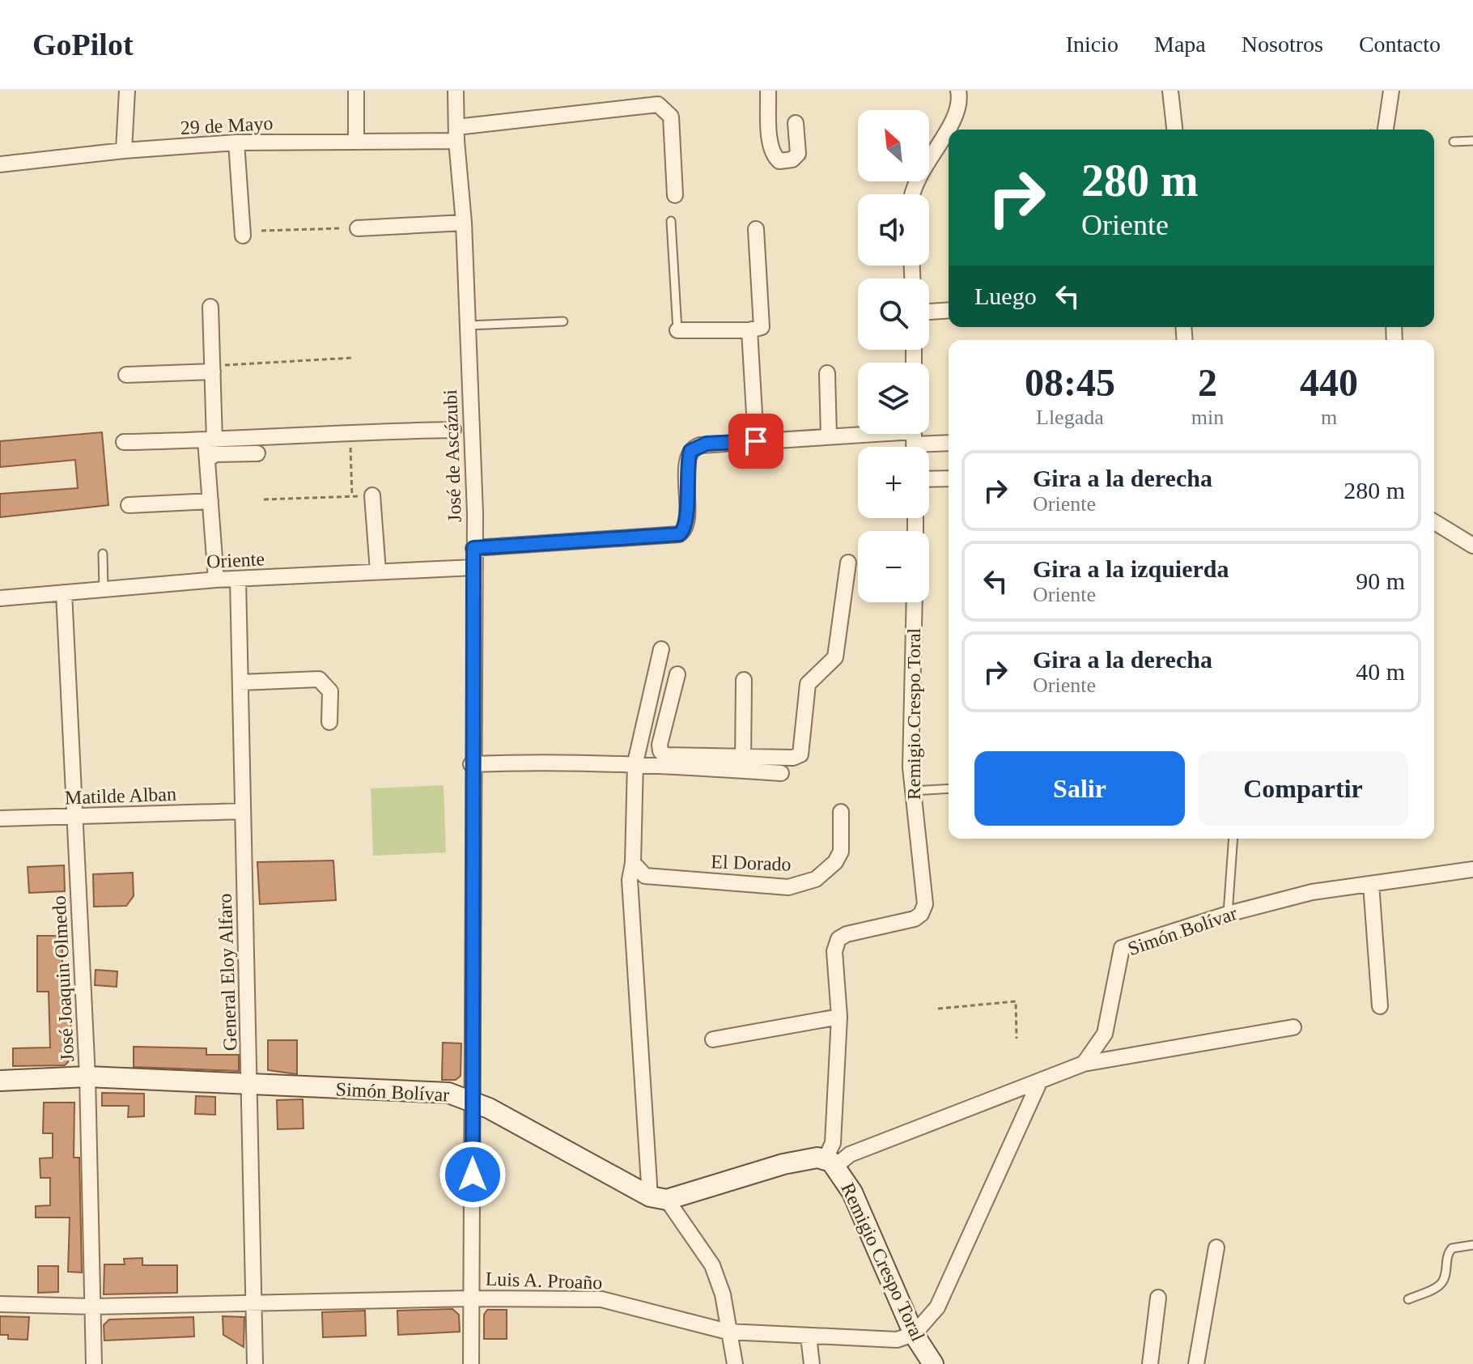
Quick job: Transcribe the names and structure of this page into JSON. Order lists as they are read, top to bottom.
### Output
{
  "streets": {
    "street": [
      "29 de Mayo",
      "José de Ascázubi",
      "Oriente",
      "Remigio Crespo Toral",
      "Matilde Alban",
      "El Dorado",
      "Simón Bolívar",
      "General Eloy Alfaro",
      "José Joaquin Olmedo",
      "Luis A. Proaño"
    ]
  },
  "crossings": [
    ["29 de Mayo", "José de Ascázubi"],
    ["José de Ascázubi", "Oriente"],
    ["José de Ascázubi", "Simón Bolívar"],
    ["José de Ascázubi", "Luis A. Proaño"],
    ["Oriente", "General Eloy Alfaro"],
    ["Oriente", "José Joaquin Olmedo"],
    ["Remigio Crespo Toral", "Luis A. Proaño"],
    ["Matilde Alban", "General Eloy Alfaro"],
    ["Matilde Alban", "José Joaquin Olmedo"],
    ["Simón Bolívar", "General Eloy Alfaro"],
    ["Simón Bolívar", "José Joaquin Olmedo"],
    ["General Eloy Alfaro", "Luis A. Proaño"],
    ["José Joaquin Olmedo", "Luis A. Proaño"]
  ],
  "north": "top left",
  "page": {
    "header": "GoPilot",
    "nav": [
      "Inicio",
      "Mapa",
      "Nosotros",
      "Contacto"
    ],
    "map_buttons": ["+", "−"],
    "turn": ["280 m", "Oriente"],
    "then": "Luego",
    "eta": [
      "08:45",
      "Llegada",
      "2",
      "min",
      "440",
      "m"
    ],
    "list": [
      {
        "name": "Gira a la derecha",
        "note": "Oriente",
        "value": "280 m"
      },
      {
        "name": "Gira a la izquierda",
        "note": "Oriente",
        "value": "90 m"
      },
      {
        "name": "Gira a la derecha",
        "note": "Oriente",
        "value": "40 m"
      }
    ],
    "buttons": ["Salir", "Compartir"]
  }
}
